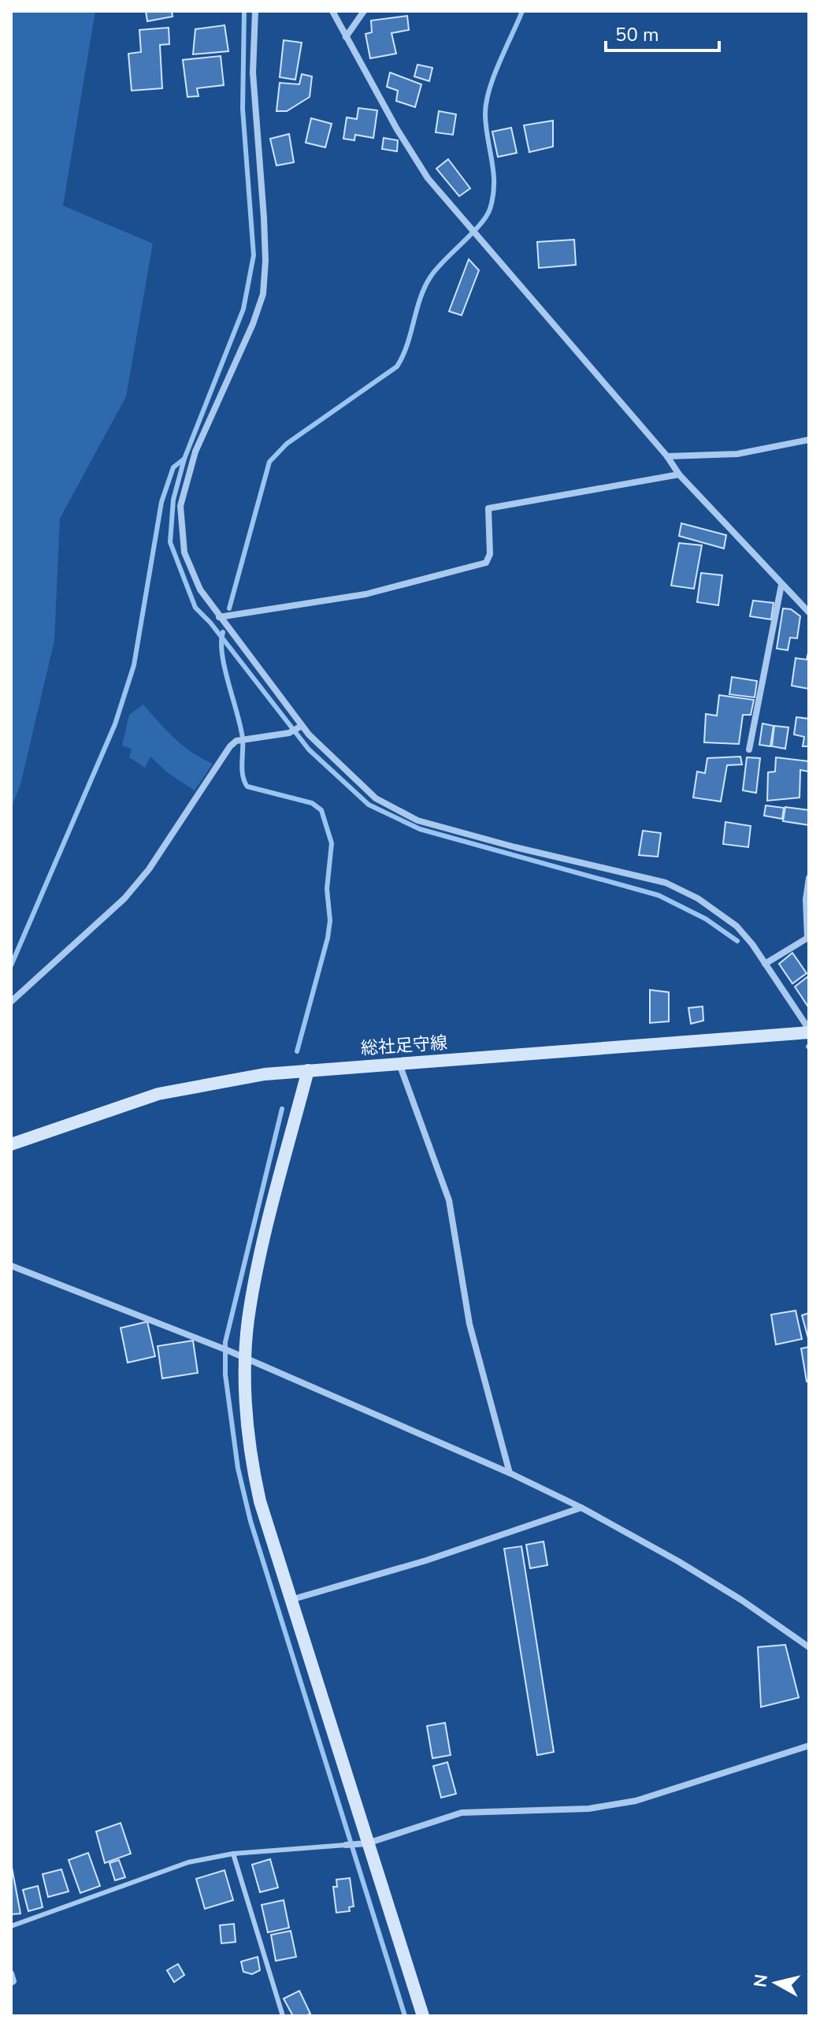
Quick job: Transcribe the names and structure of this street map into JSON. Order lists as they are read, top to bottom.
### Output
{
  "streets": {
    "street": ["総社足守線"]
  },
  "scale_bar": "50 m",
  "north": "left"
}
